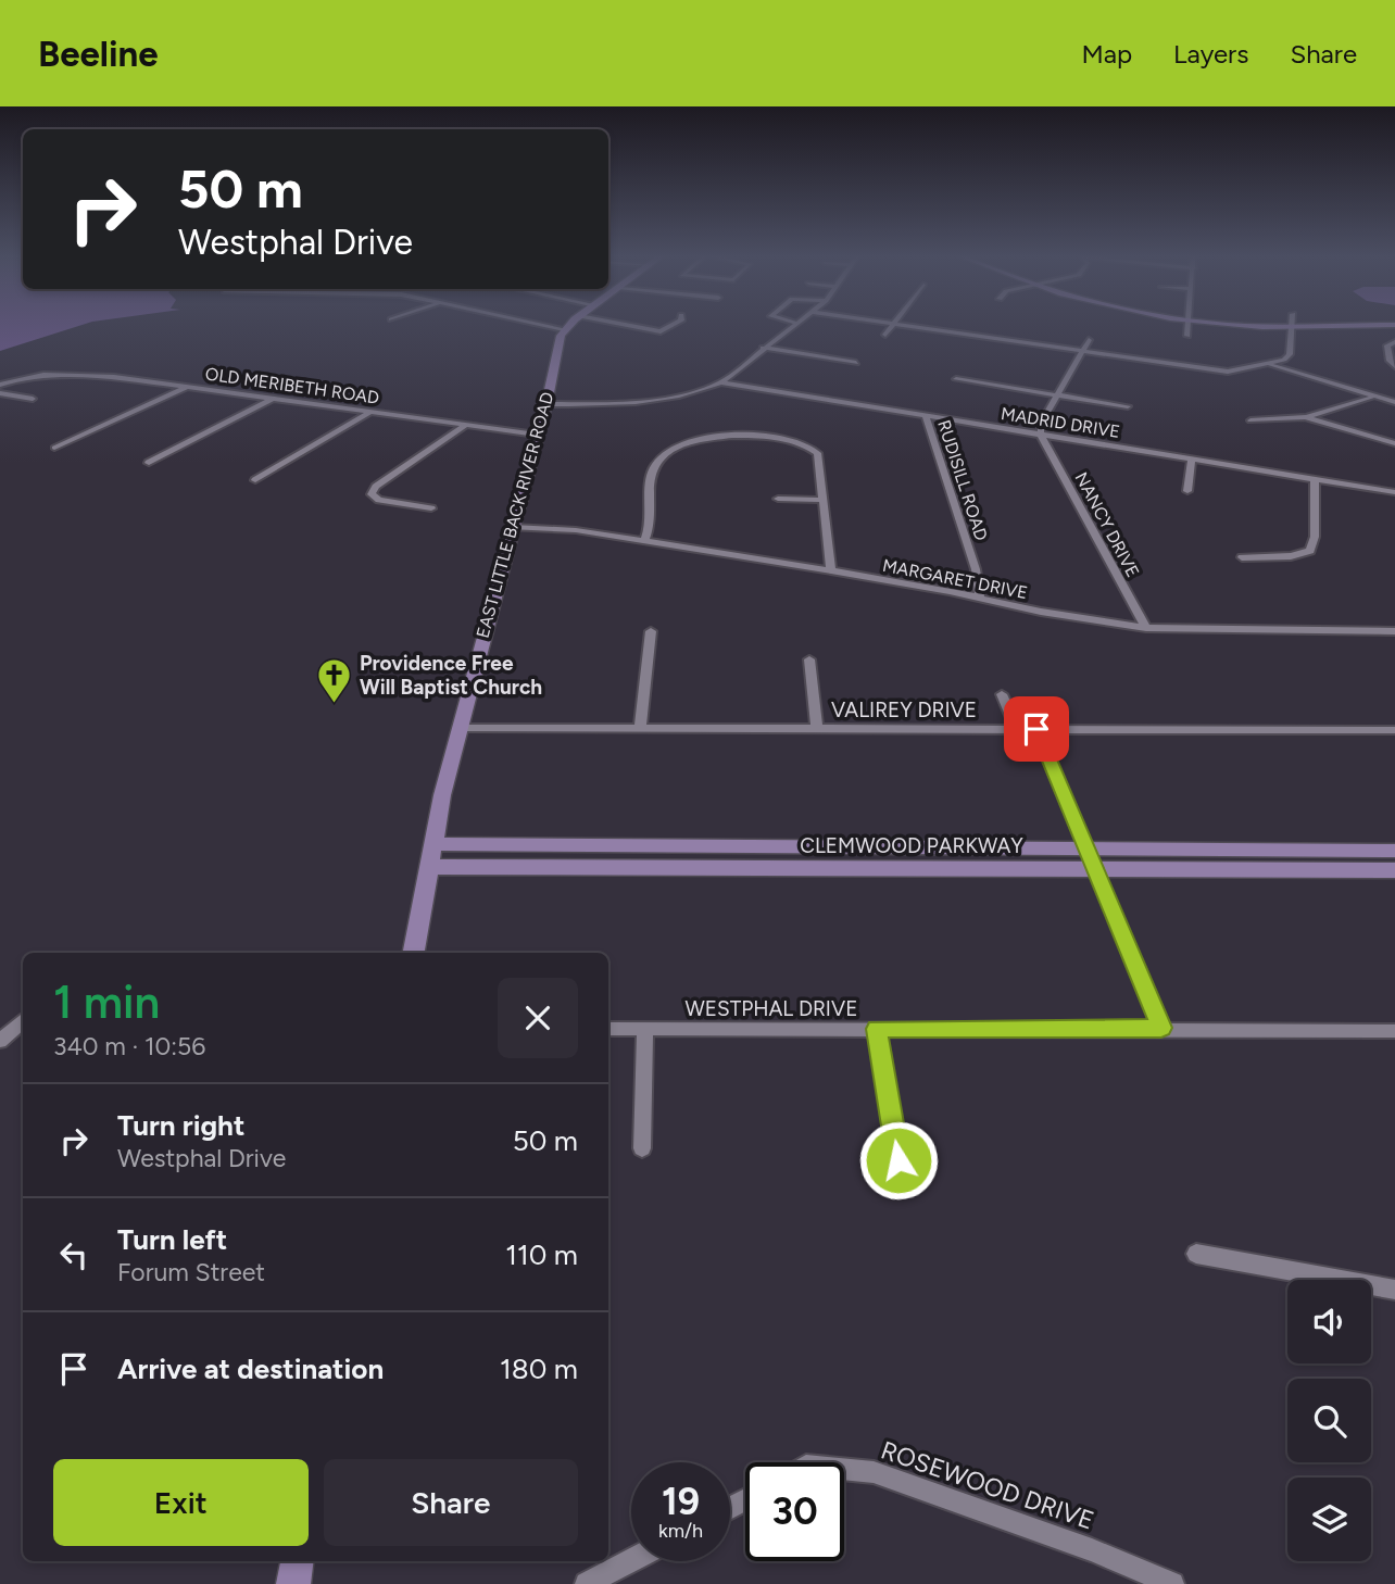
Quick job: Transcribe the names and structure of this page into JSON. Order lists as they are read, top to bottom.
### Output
{
  "streets": {
    "street": [
      "OLD MERIBETH ROAD",
      "MADRID DRIVE",
      "RUDISILL ROAD",
      "EAST LITTLE BACK RIVER ROAD",
      "NANCY DRIVE",
      "MARGARET DRIVE",
      "VALIREY DRIVE",
      "CLEMWOOD PARKWAY",
      "WESTPHAL DRIVE",
      "ROSEWOOD DRIVE"
    ]
  },
  "crossings": [
    ["OLD MERIBETH ROAD", "EAST LITTLE BACK RIVER ROAD"],
    ["MADRID DRIVE", "RUDISILL ROAD"],
    ["MADRID DRIVE", "NANCY DRIVE"],
    ["RUDISILL ROAD", "MARGARET DRIVE"],
    ["EAST LITTLE BACK RIVER ROAD", "MARGARET DRIVE"],
    ["EAST LITTLE BACK RIVER ROAD", "VALIREY DRIVE"],
    ["EAST LITTLE BACK RIVER ROAD", "CLEMWOOD PARKWAY"],
    ["NANCY DRIVE", "MARGARET DRIVE"]
  ],
  "places": {
    "church": ["Providence Free Will Baptist Church"]
  },
  "page": {
    "header": "Beeline",
    "nav": ["Map", "Layers", "Share"],
    "turn": ["50 m", "Westphal Drive"],
    "heading": ["1 min", "340 m · 10:56"],
    "list": [
      {
        "name": "Turn right",
        "note": "Westphal Drive",
        "value": "50 m"
      },
      {
        "name": "Turn left",
        "note": "Forum Street",
        "value": "110 m"
      },
      {
        "name": "Arrive at destination",
        "value": "180 m"
      }
    ],
    "buttons": ["Exit", "Share"],
    "speed": "19 km/h",
    "limit": "30"
  }
}
